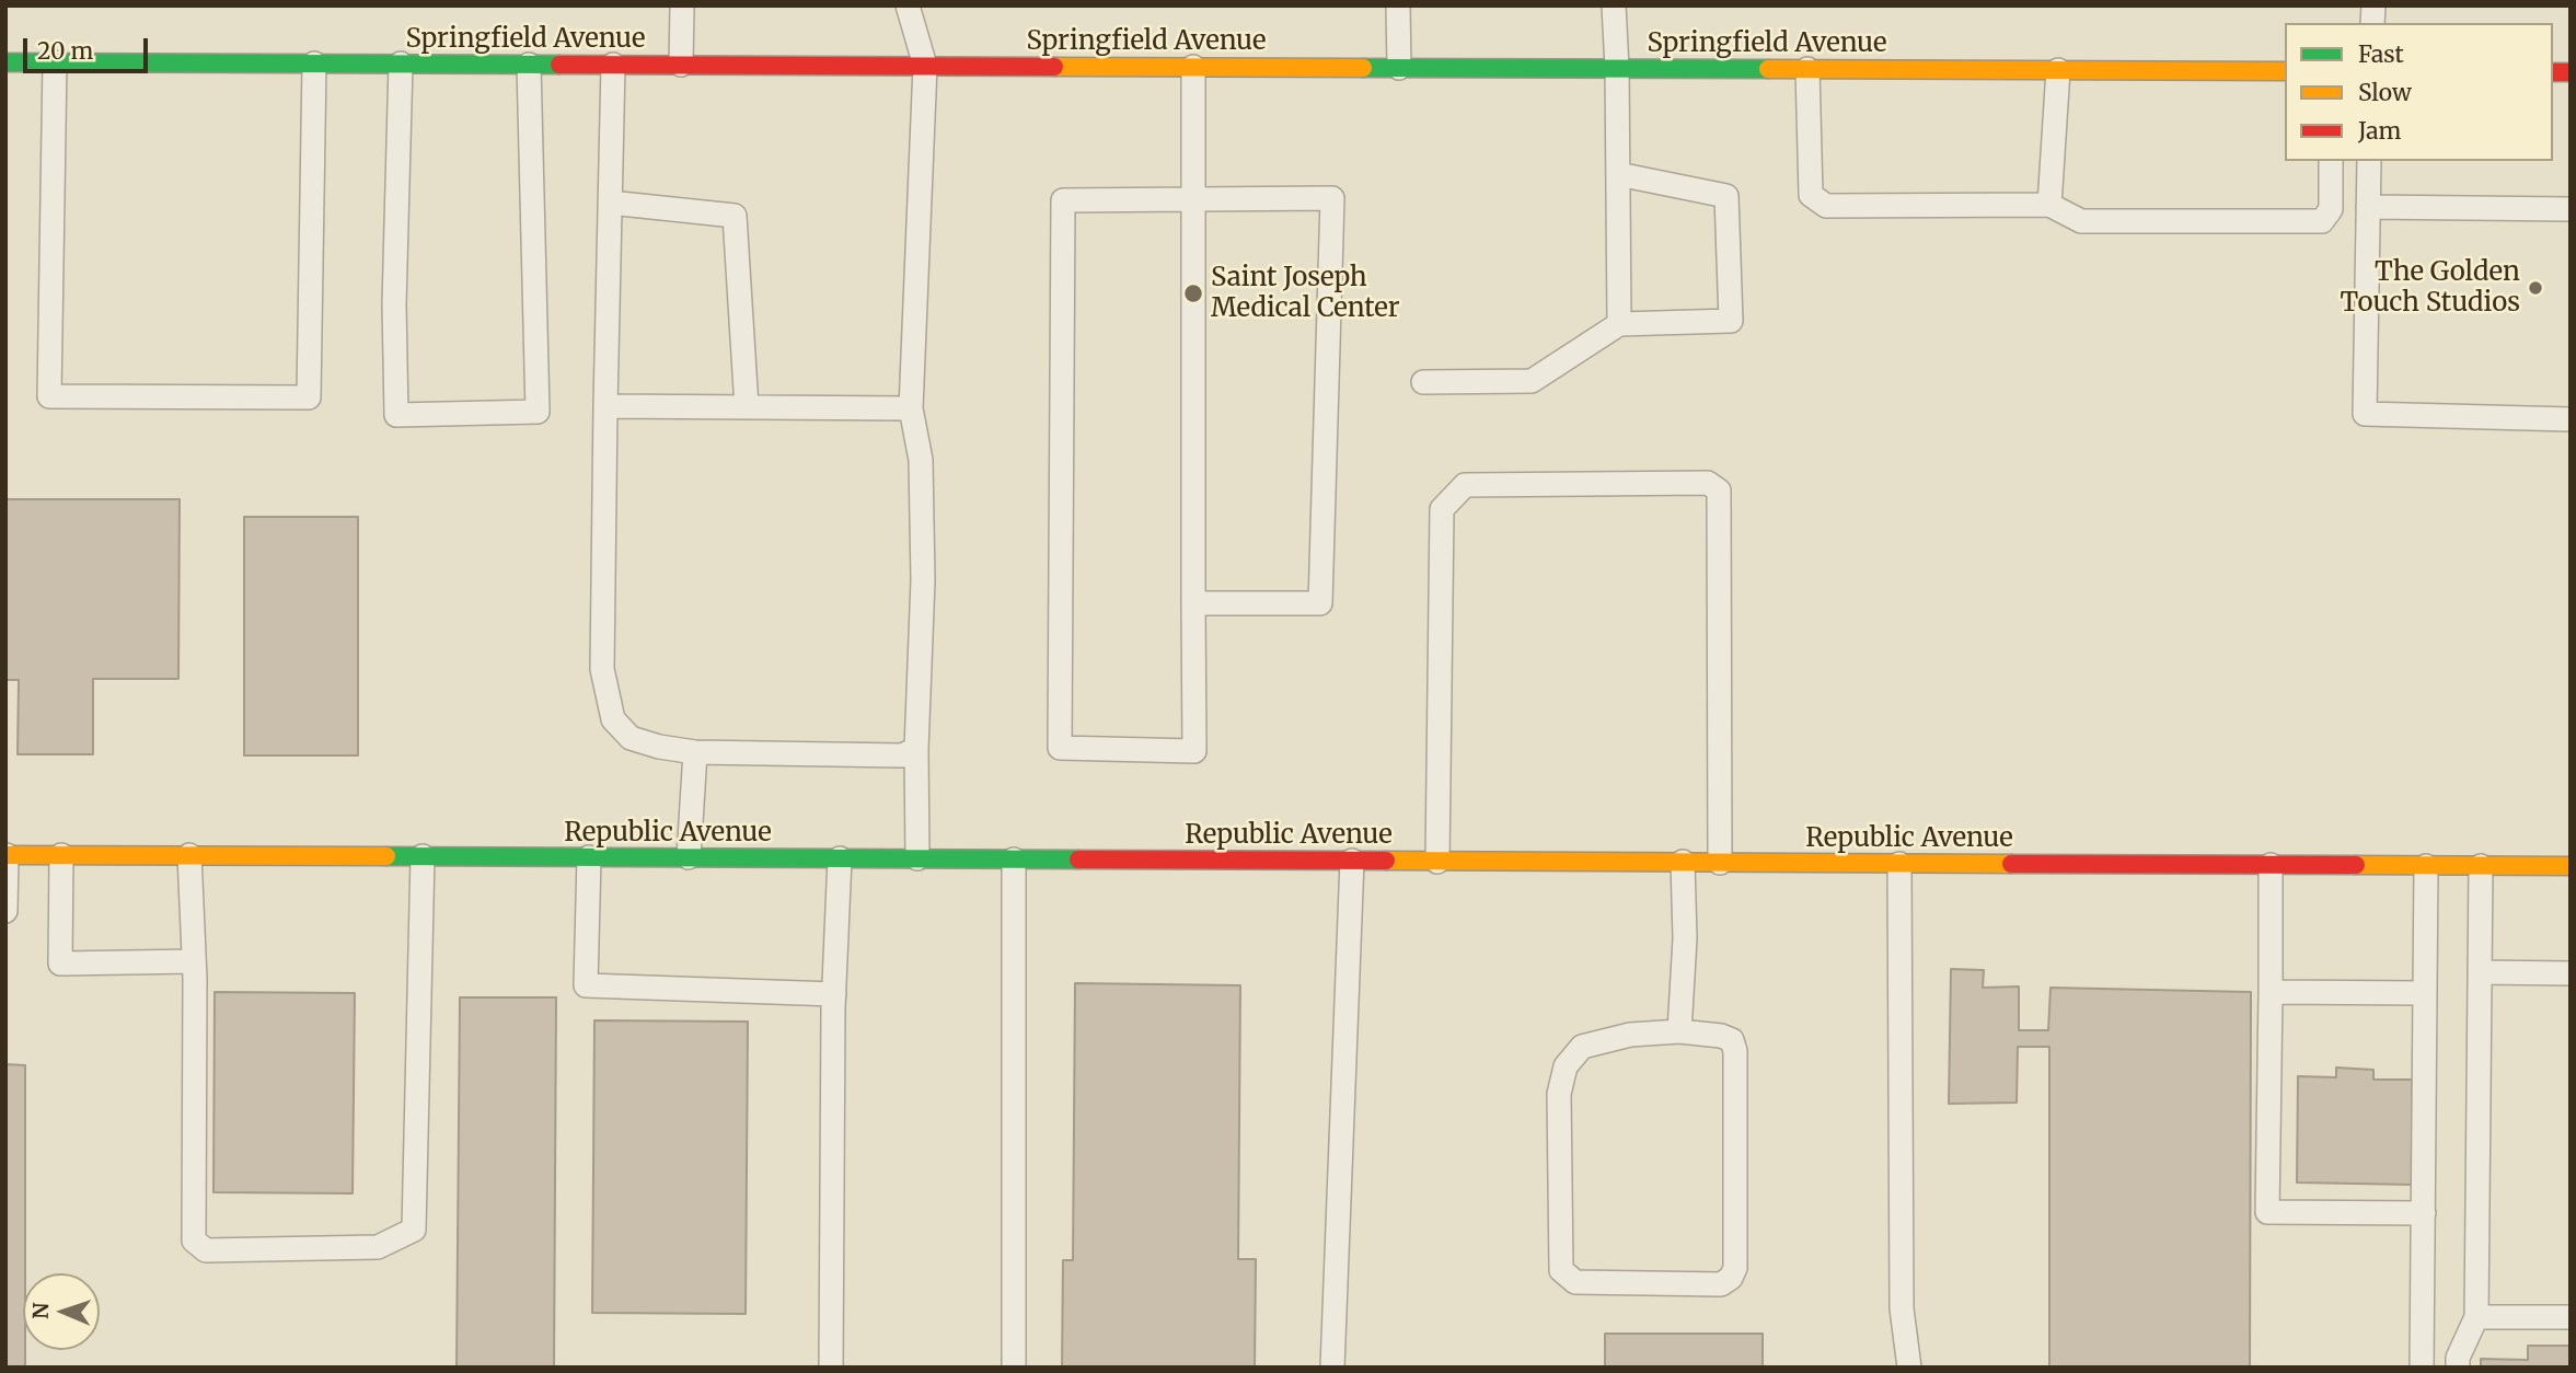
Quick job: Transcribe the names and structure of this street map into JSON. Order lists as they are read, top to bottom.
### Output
{
  "streets": {
    "street": ["Springfield Avenue", "Republic Avenue"]
  },
  "places": ["The Golden Touch Studios", "Saint Joseph Medical Center"],
  "legend": ["Fast", "Slow", "Jam"],
  "scale_bar": "20 m",
  "north": "left"
}
